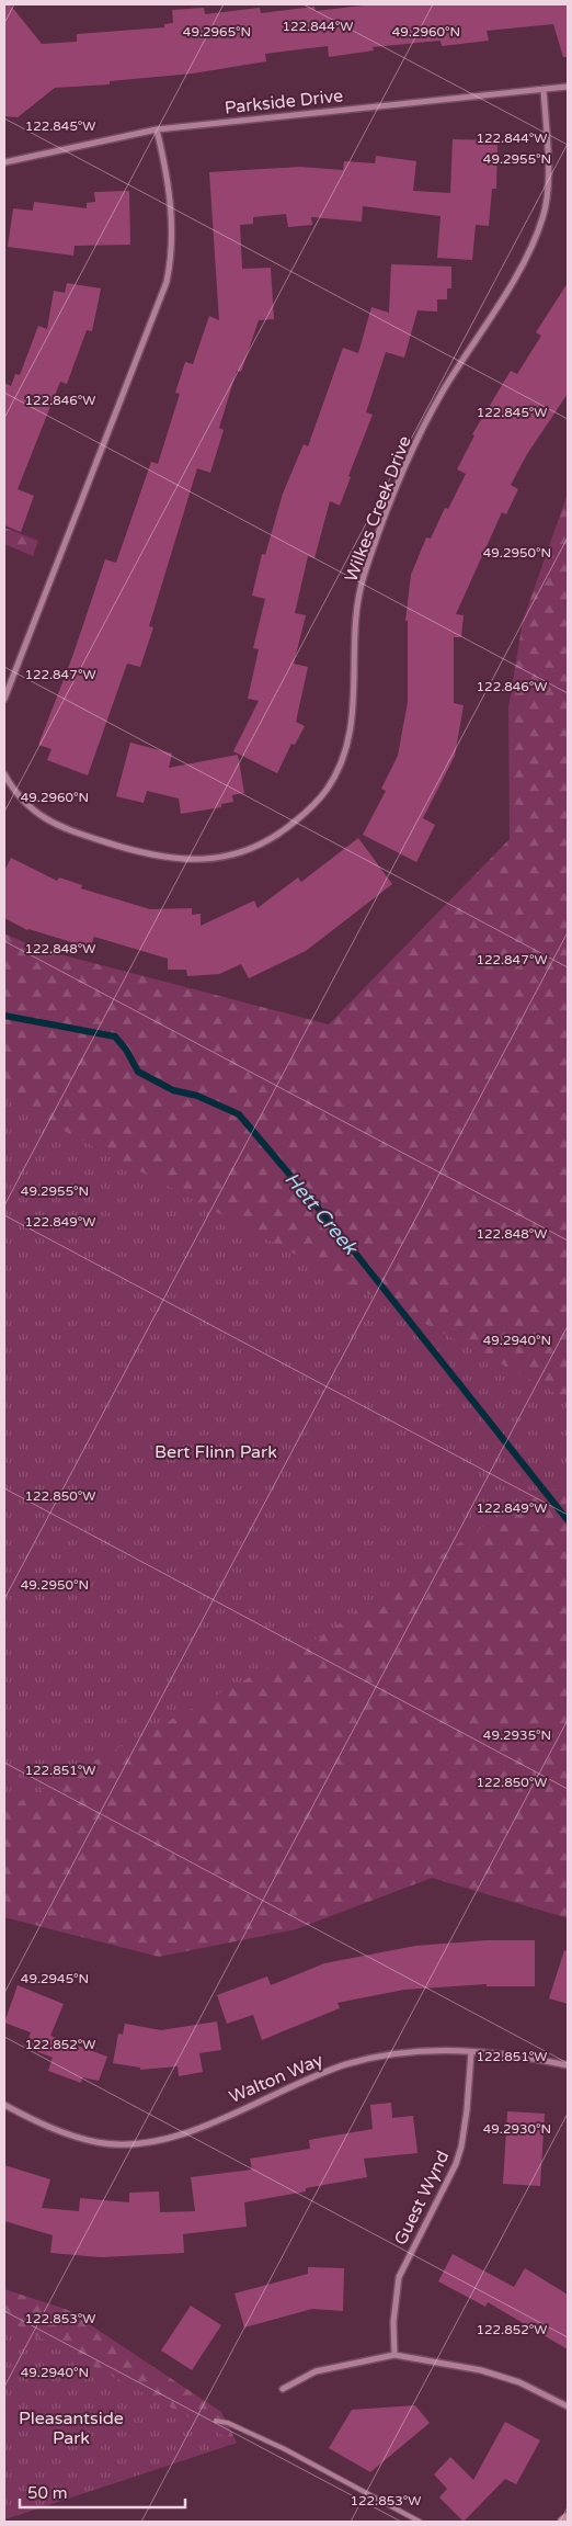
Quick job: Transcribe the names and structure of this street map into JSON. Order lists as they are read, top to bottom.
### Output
{
  "streets": {
    "street": [
      "Parkside Drive",
      "Wilkes Creek Drive",
      "Walton Way",
      "Guest Wynd"
    ]
  },
  "crossings": [
    ["Parkside Drive", "Wilkes Creek Drive"],
    ["Walton Way", "Guest Wynd"]
  ],
  "water": ["Hett Creek"],
  "parks": ["Bert Flinn Park", "Pleasantside Park"],
  "scale_bar": "50 m",
  "coordinates": [
    "122.844°W",
    "49.2965°N",
    "49.2960°N",
    "122.845°W",
    "49.2955°N",
    "122.846°W",
    "49.2950°N",
    "122.847°W",
    "122.848°W",
    "122.849°W",
    "49.2940°N",
    "122.850°W",
    "49.2935°N",
    "122.851°W",
    "49.2945°N",
    "122.852°W",
    "49.2930°N",
    "122.853°W"
  ]
}
